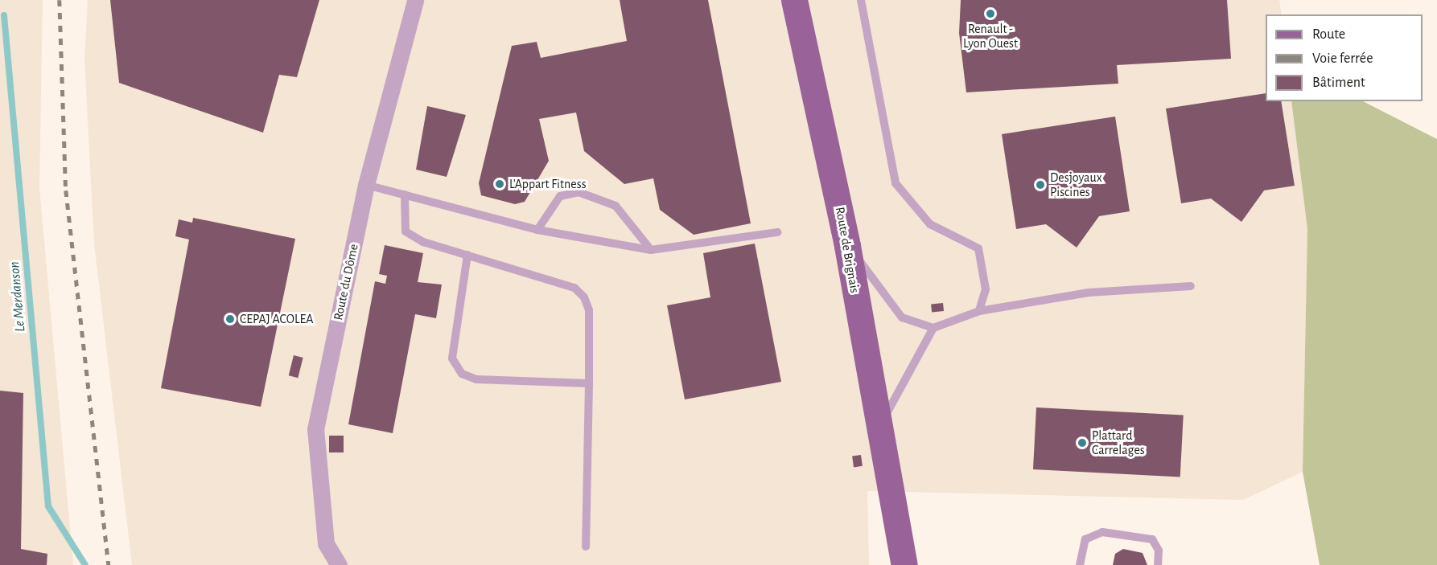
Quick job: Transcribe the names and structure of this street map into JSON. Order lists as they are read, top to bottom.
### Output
{
  "streets": {
    "main road": ["Route de Brignais"],
    "street": ["Route du Dôme"]
  },
  "water": ["Le Merdanson"],
  "places": [
    "Renault - Lyon Ouest",
    "L'Appart Fitness",
    "Desjoyaux Piscines",
    "CEPAJ ACOLEA",
    "Plattard Carrelages"
  ],
  "legend": ["Route", "Voie ferrée", "Bâtiment"]
}
